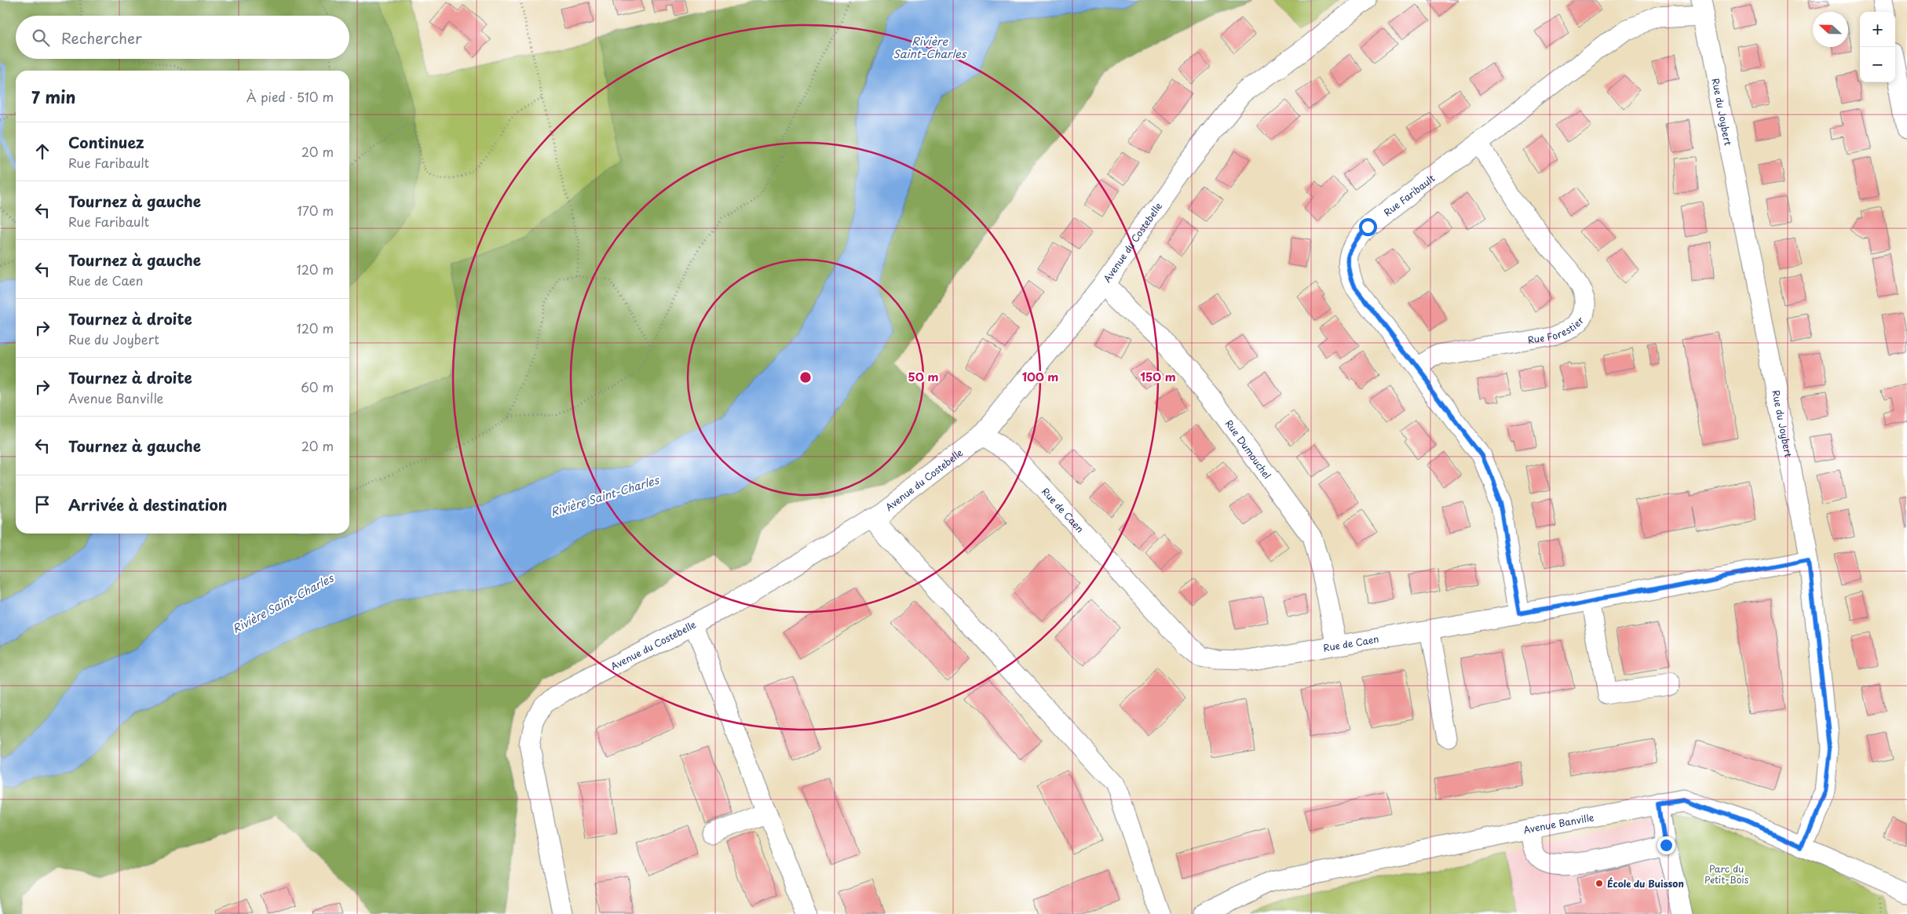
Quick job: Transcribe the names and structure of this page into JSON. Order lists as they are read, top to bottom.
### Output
{
  "streets": {
    "street": [
      "Rue du Joybert",
      "Rue Faribault",
      "Avenue du Costebelle",
      "Rue Forestier",
      "Rue Dumouchel",
      "Rue de Caen",
      "Avenue Banville"
    ]
  },
  "crossings": [
    ["Rue du Joybert", "Rue Faribault"],
    ["Rue du Joybert", "Rue de Caen"],
    ["Rue du Joybert", "Avenue Banville"],
    ["Rue Faribault", "Rue Forestier"],
    ["Rue Faribault", "Rue de Caen"],
    ["Avenue du Costebelle", "Rue Dumouchel"],
    ["Avenue du Costebelle", "Rue de Caen"],
    ["Rue Dumouchel", "Rue de Caen"]
  ],
  "water": ["Rivière Saint-Charles"],
  "parks": ["Parc du Petit-Bois"],
  "places": ["École du Buisson"],
  "north": "left",
  "page": {
    "map_buttons": ["+", "−"],
    "search": "Rechercher",
    "heading": ["7 min", "À pied · 510 m"],
    "list": [
      ["Continuez", "Rue Faribault", "20 m"],
      ["Tournez à gauche", "Rue Faribault", "170 m"],
      ["Tournez à gauche", "Rue de Caen", "120 m"],
      ["Tournez à droite", "Rue du Joybert", "120 m"],
      ["Tournez à droite", "Avenue Banville", "60 m"],
      ["Tournez à gauche", "20 m"],
      "Arrivée à destination"
    ]
  },
  "rings": ["50 m", "100 m", "150 m"]
}
